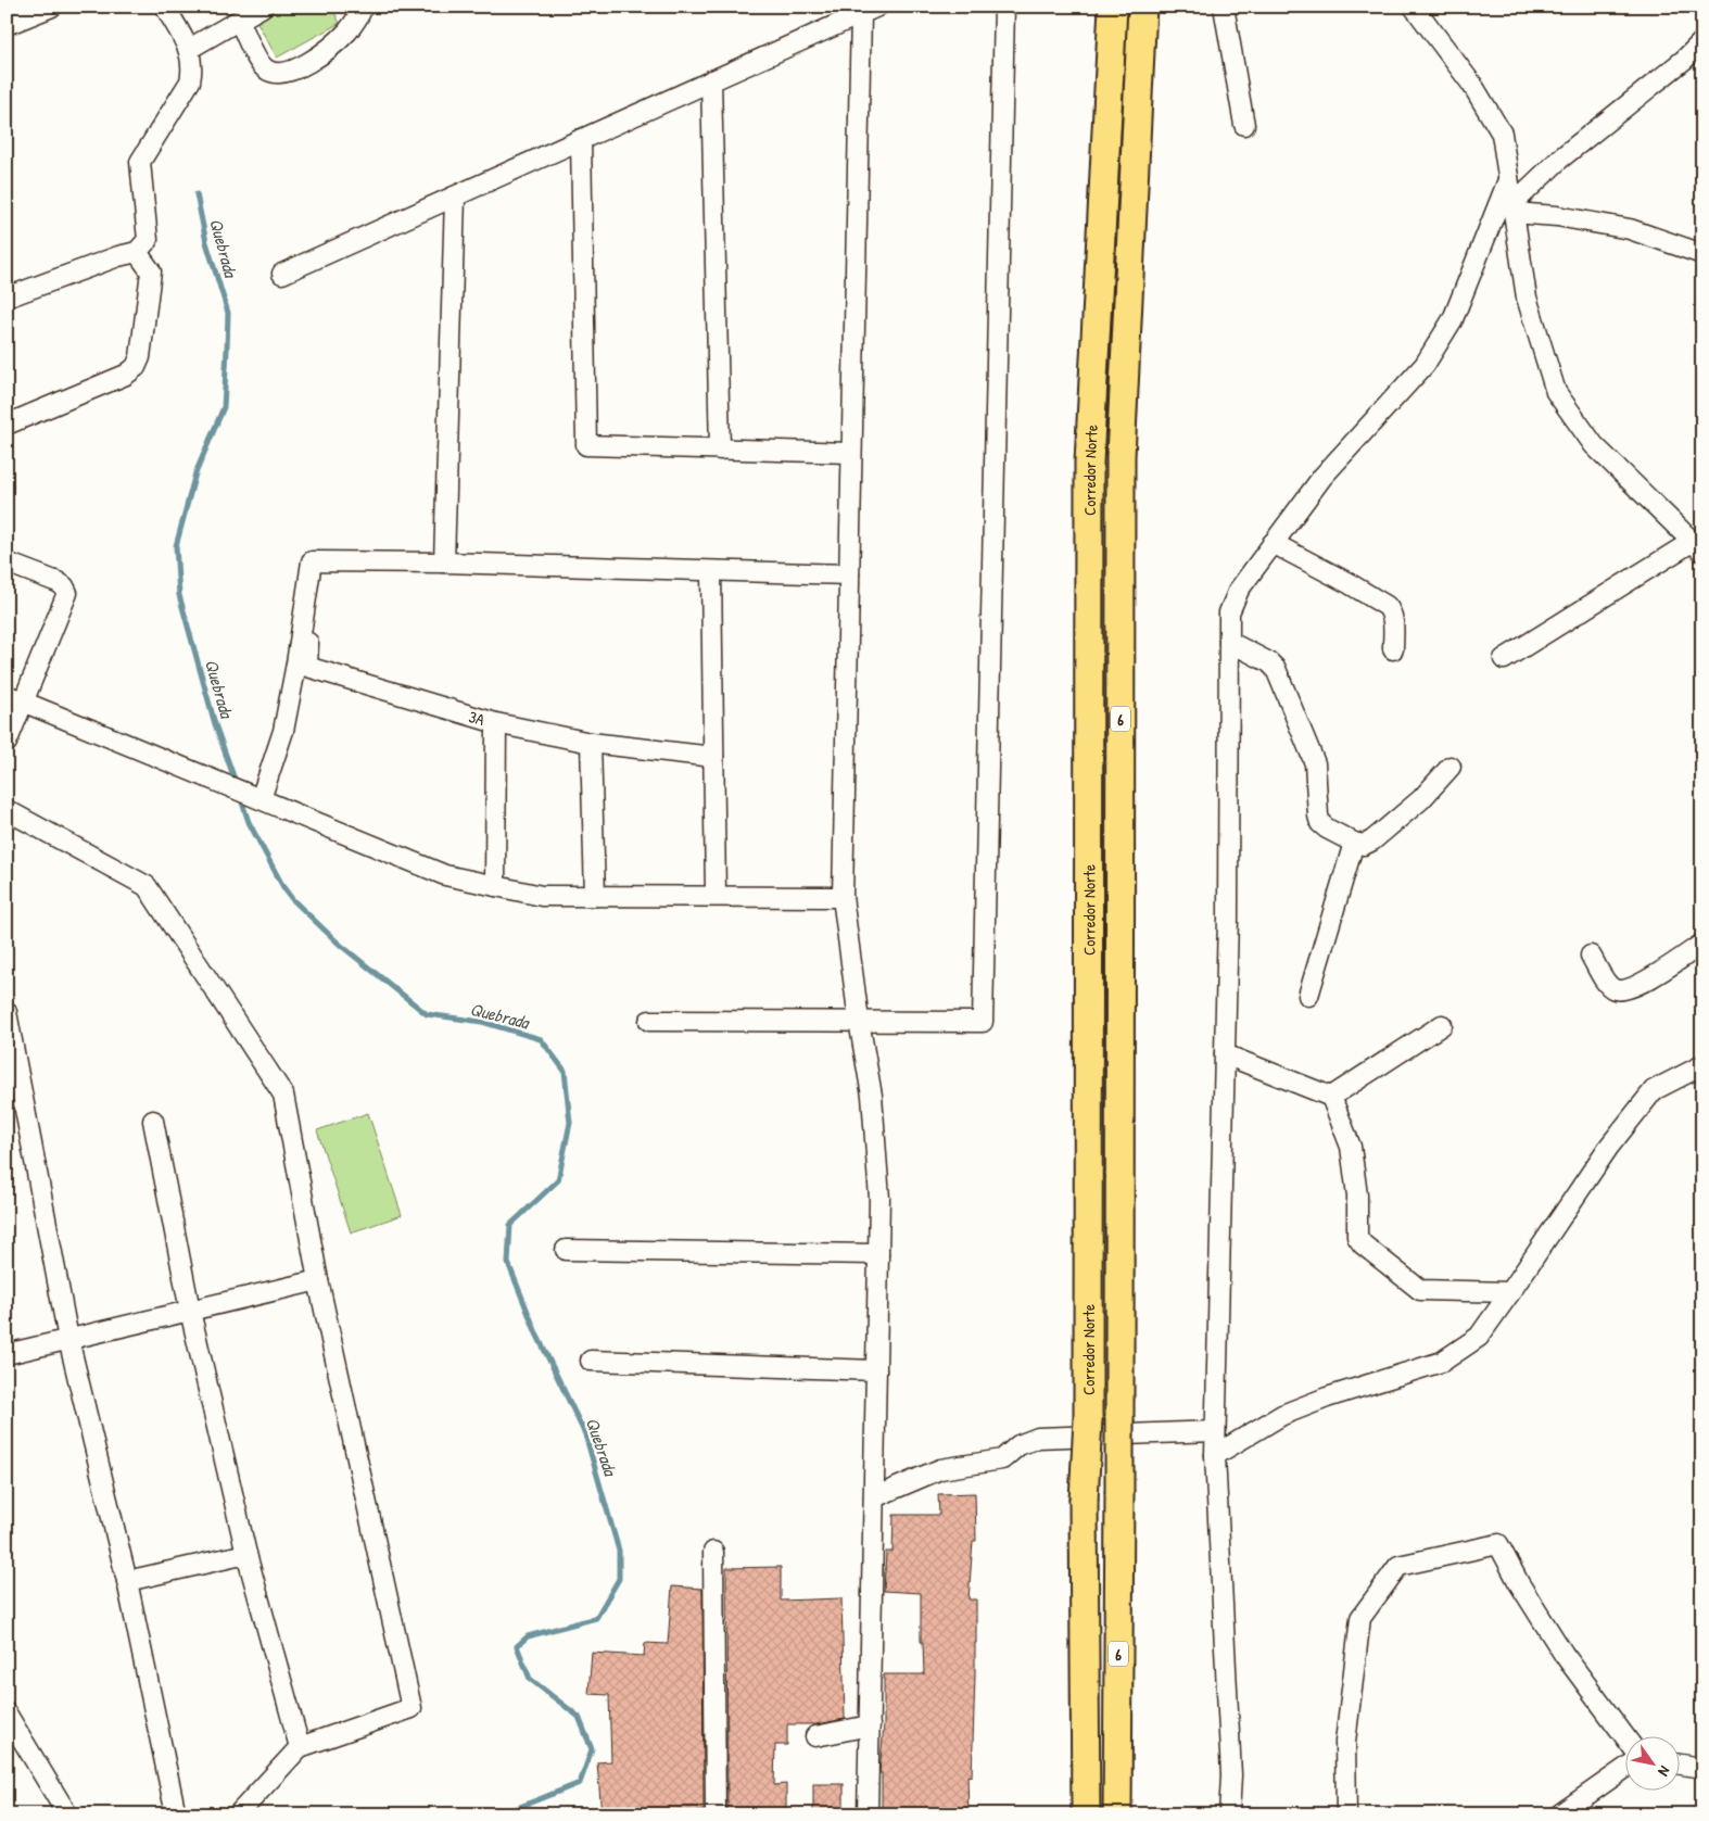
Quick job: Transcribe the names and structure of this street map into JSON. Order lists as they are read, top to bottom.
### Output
{
  "streets": {
    "highway": ["Corredor Norte", "6"],
    "street": ["3A"]
  },
  "water": ["Quebrada"],
  "north": "bottom right"
}
